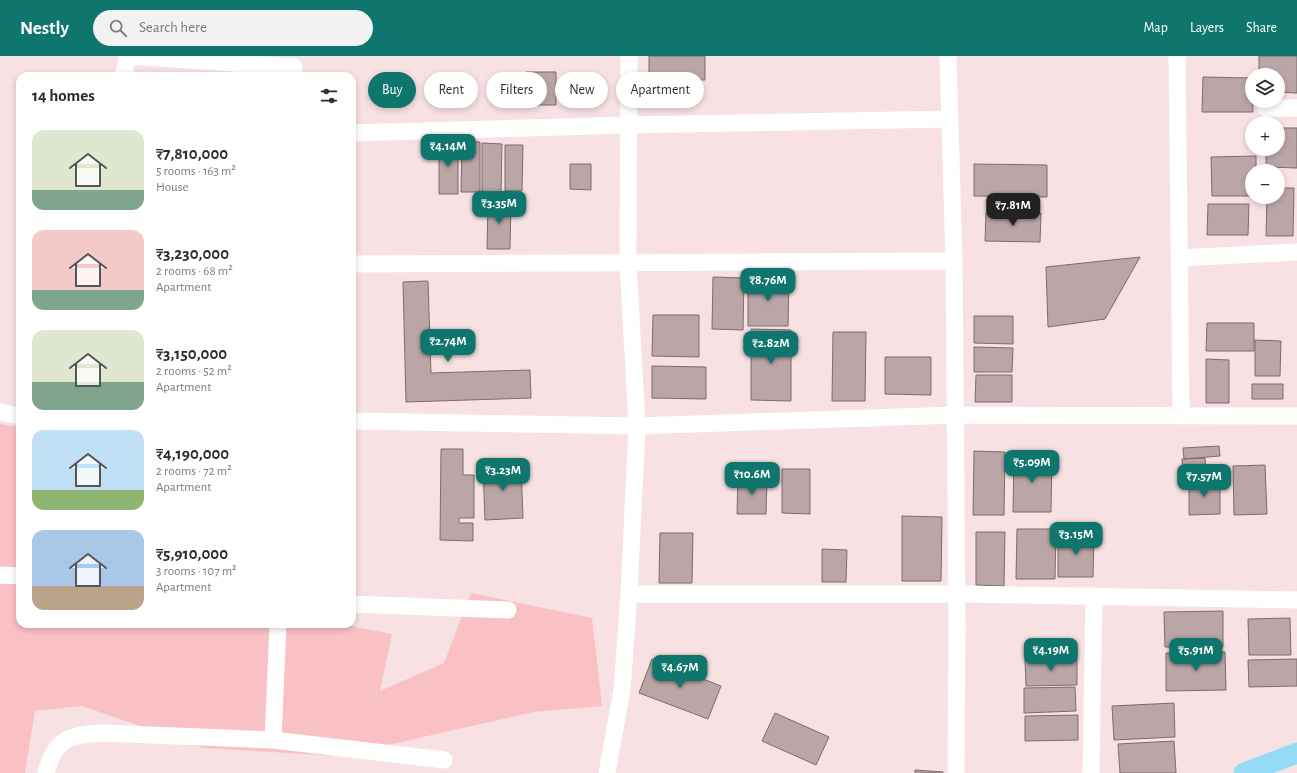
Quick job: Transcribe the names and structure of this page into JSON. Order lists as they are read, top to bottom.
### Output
{
  "page": {
    "header": "Nestly",
    "search": "Search here",
    "nav": ["Map", "Layers", "Share"],
    "map_buttons": ["+", "−"],
    "chip": [
      "Buy",
      "Rent",
      "Filters",
      "New",
      "Apartment"
    ],
    "heading": "14 homes",
    "list": [
      {
        "name": "₹7,810,000",
        "note": "5 rooms · 163 m² · House"
      },
      {
        "name": "₹3,230,000",
        "note": "2 rooms · 68 m² · Apartment"
      },
      {
        "name": "₹3,150,000",
        "note": "2 rooms · 52 m² · Apartment"
      },
      {
        "name": "₹4,190,000",
        "note": "2 rooms · 72 m² · Apartment"
      },
      {
        "name": "₹5,910,000",
        "note": "3 rooms · 107 m² · Apartment"
      }
    ],
    "price": [
      "₹4.14M",
      "₹3.35M",
      "₹7.81M",
      "₹8.76M",
      "₹2.74M",
      "₹2.82M",
      "₹5.09M",
      "₹3.23M",
      "₹10.6M",
      "₹7.57M",
      "₹3.15M",
      "₹4.19M",
      "₹5.91M",
      "₹4.67M"
    ]
  }
}
